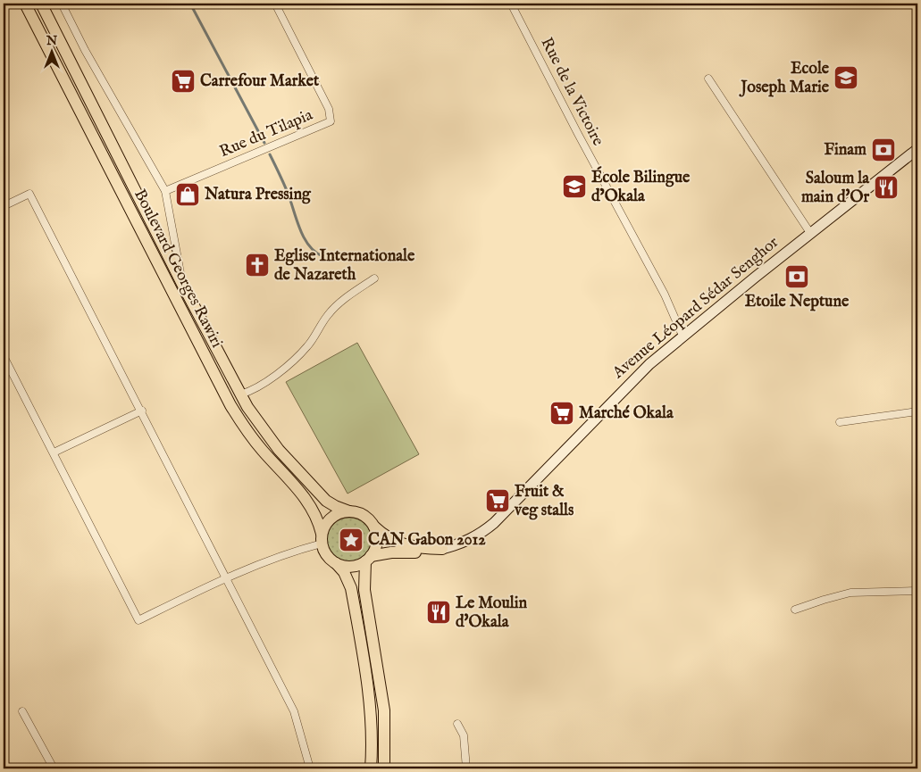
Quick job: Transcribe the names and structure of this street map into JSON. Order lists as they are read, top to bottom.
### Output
{
  "streets": {
    "main road": ["Boulevard Georges Rawiri"],
    "street": ["Rue de la Victoire", "Rue du Tilapia", "Avenue Léopard Sédar Senghor"]
  },
  "crossings": [
    ["Rue de la Victoire", "Avenue Léopard Sédar Senghor"]
  ],
  "places": {
    "school or university": ["Ecole Joseph Marie", "École Bilingue d’Okala"],
    "supermarket": ["Carrefour Market", "Marché Okala", "Fruit & veg stalls"],
    "bank": ["Finam", "Etoile Neptune"],
    "restaurant": ["Saloum la main d'Or", "Le Moulin d'Okala"],
    "shop": ["Natura Pressing"],
    "church": ["Eglise Internationale de Nazareth"],
    "place": ["CAN Gabon 2012"]
  },
  "north": "top"
}
